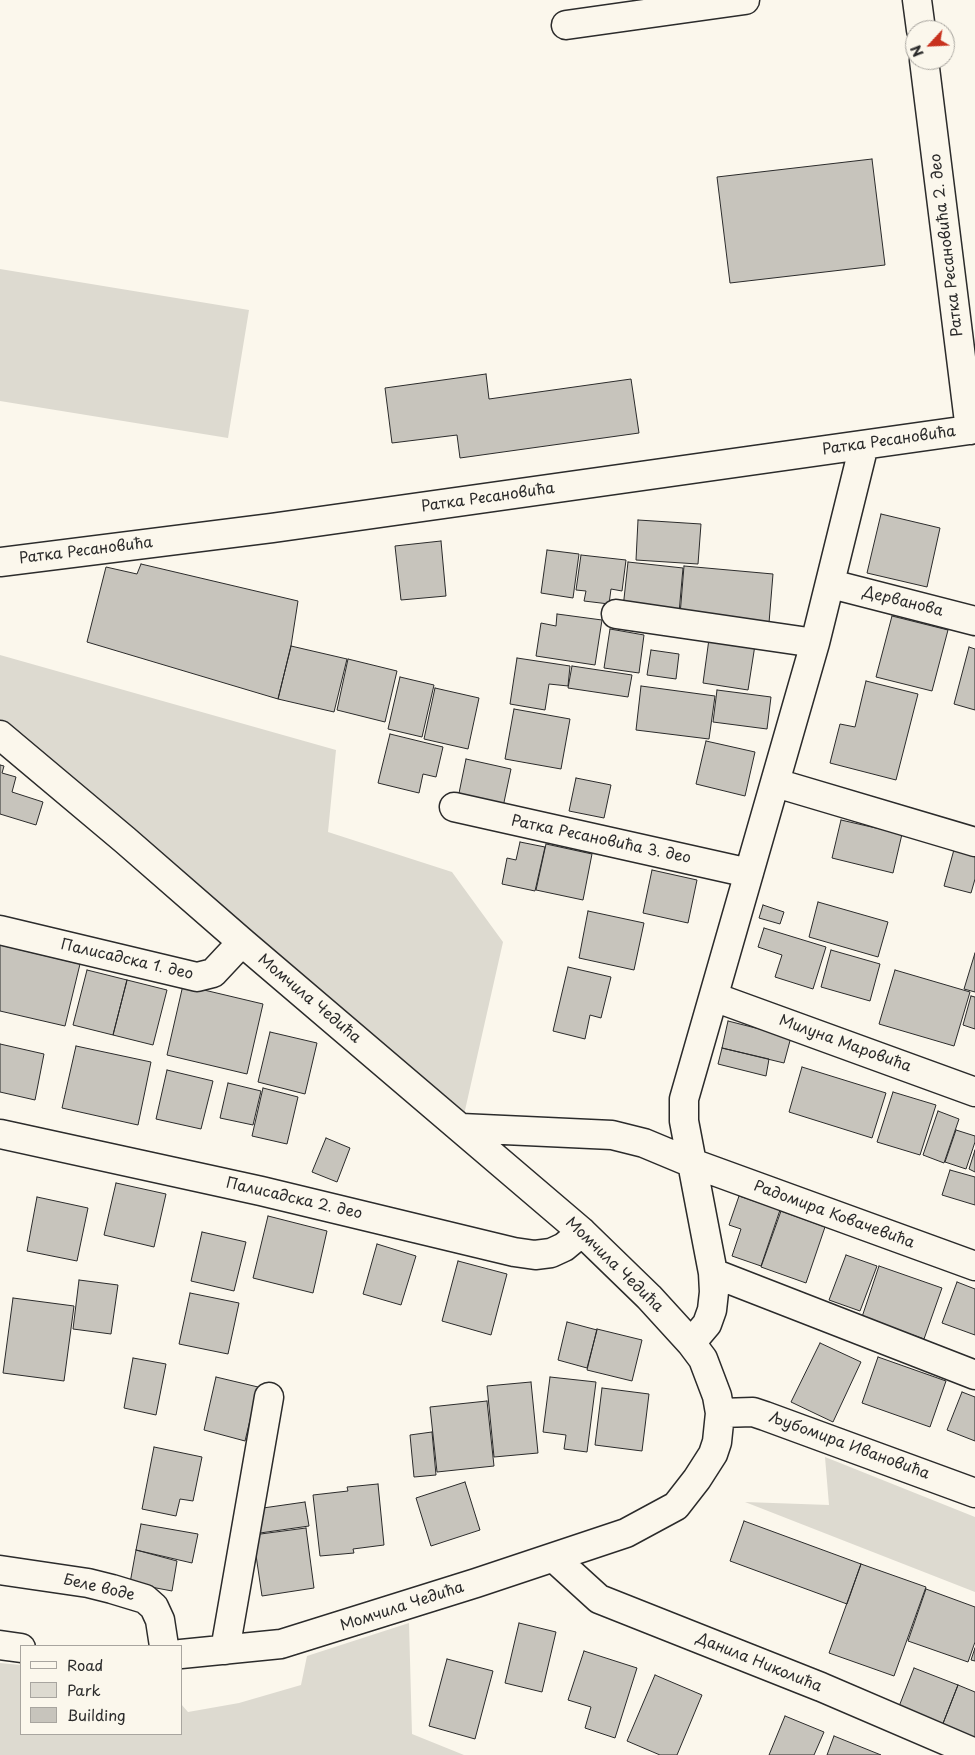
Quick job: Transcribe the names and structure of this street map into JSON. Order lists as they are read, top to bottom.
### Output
{
  "streets": {
    "street": [
      "Ратка Ресановића 2. део",
      "Ратка Ресановића",
      "Дерванова",
      "Ратка Ресановића 3. део",
      "Палисадска 1. део",
      "Момчила Чедића",
      "Милуна Маровића",
      "Палисадска 2. део",
      "Радомира Ковачевића",
      "Љубомира Ивановића",
      "Беле воде",
      "Данила Николића"
    ]
  },
  "crossings": [
    ["Ратка Ресановића 2. део", "Ратка Ресановића"],
    ["Палисадска 1. део", "Момчила Чедића"],
    ["Момчила Чедића", "Палисадска 2. део"],
    ["Момчила Чедића", "Љубомира Ивановића"],
    ["Момчила Чедића", "Данила Николића"]
  ],
  "legend": ["Road", "Park", "Building"],
  "north": "bottom left"
}
